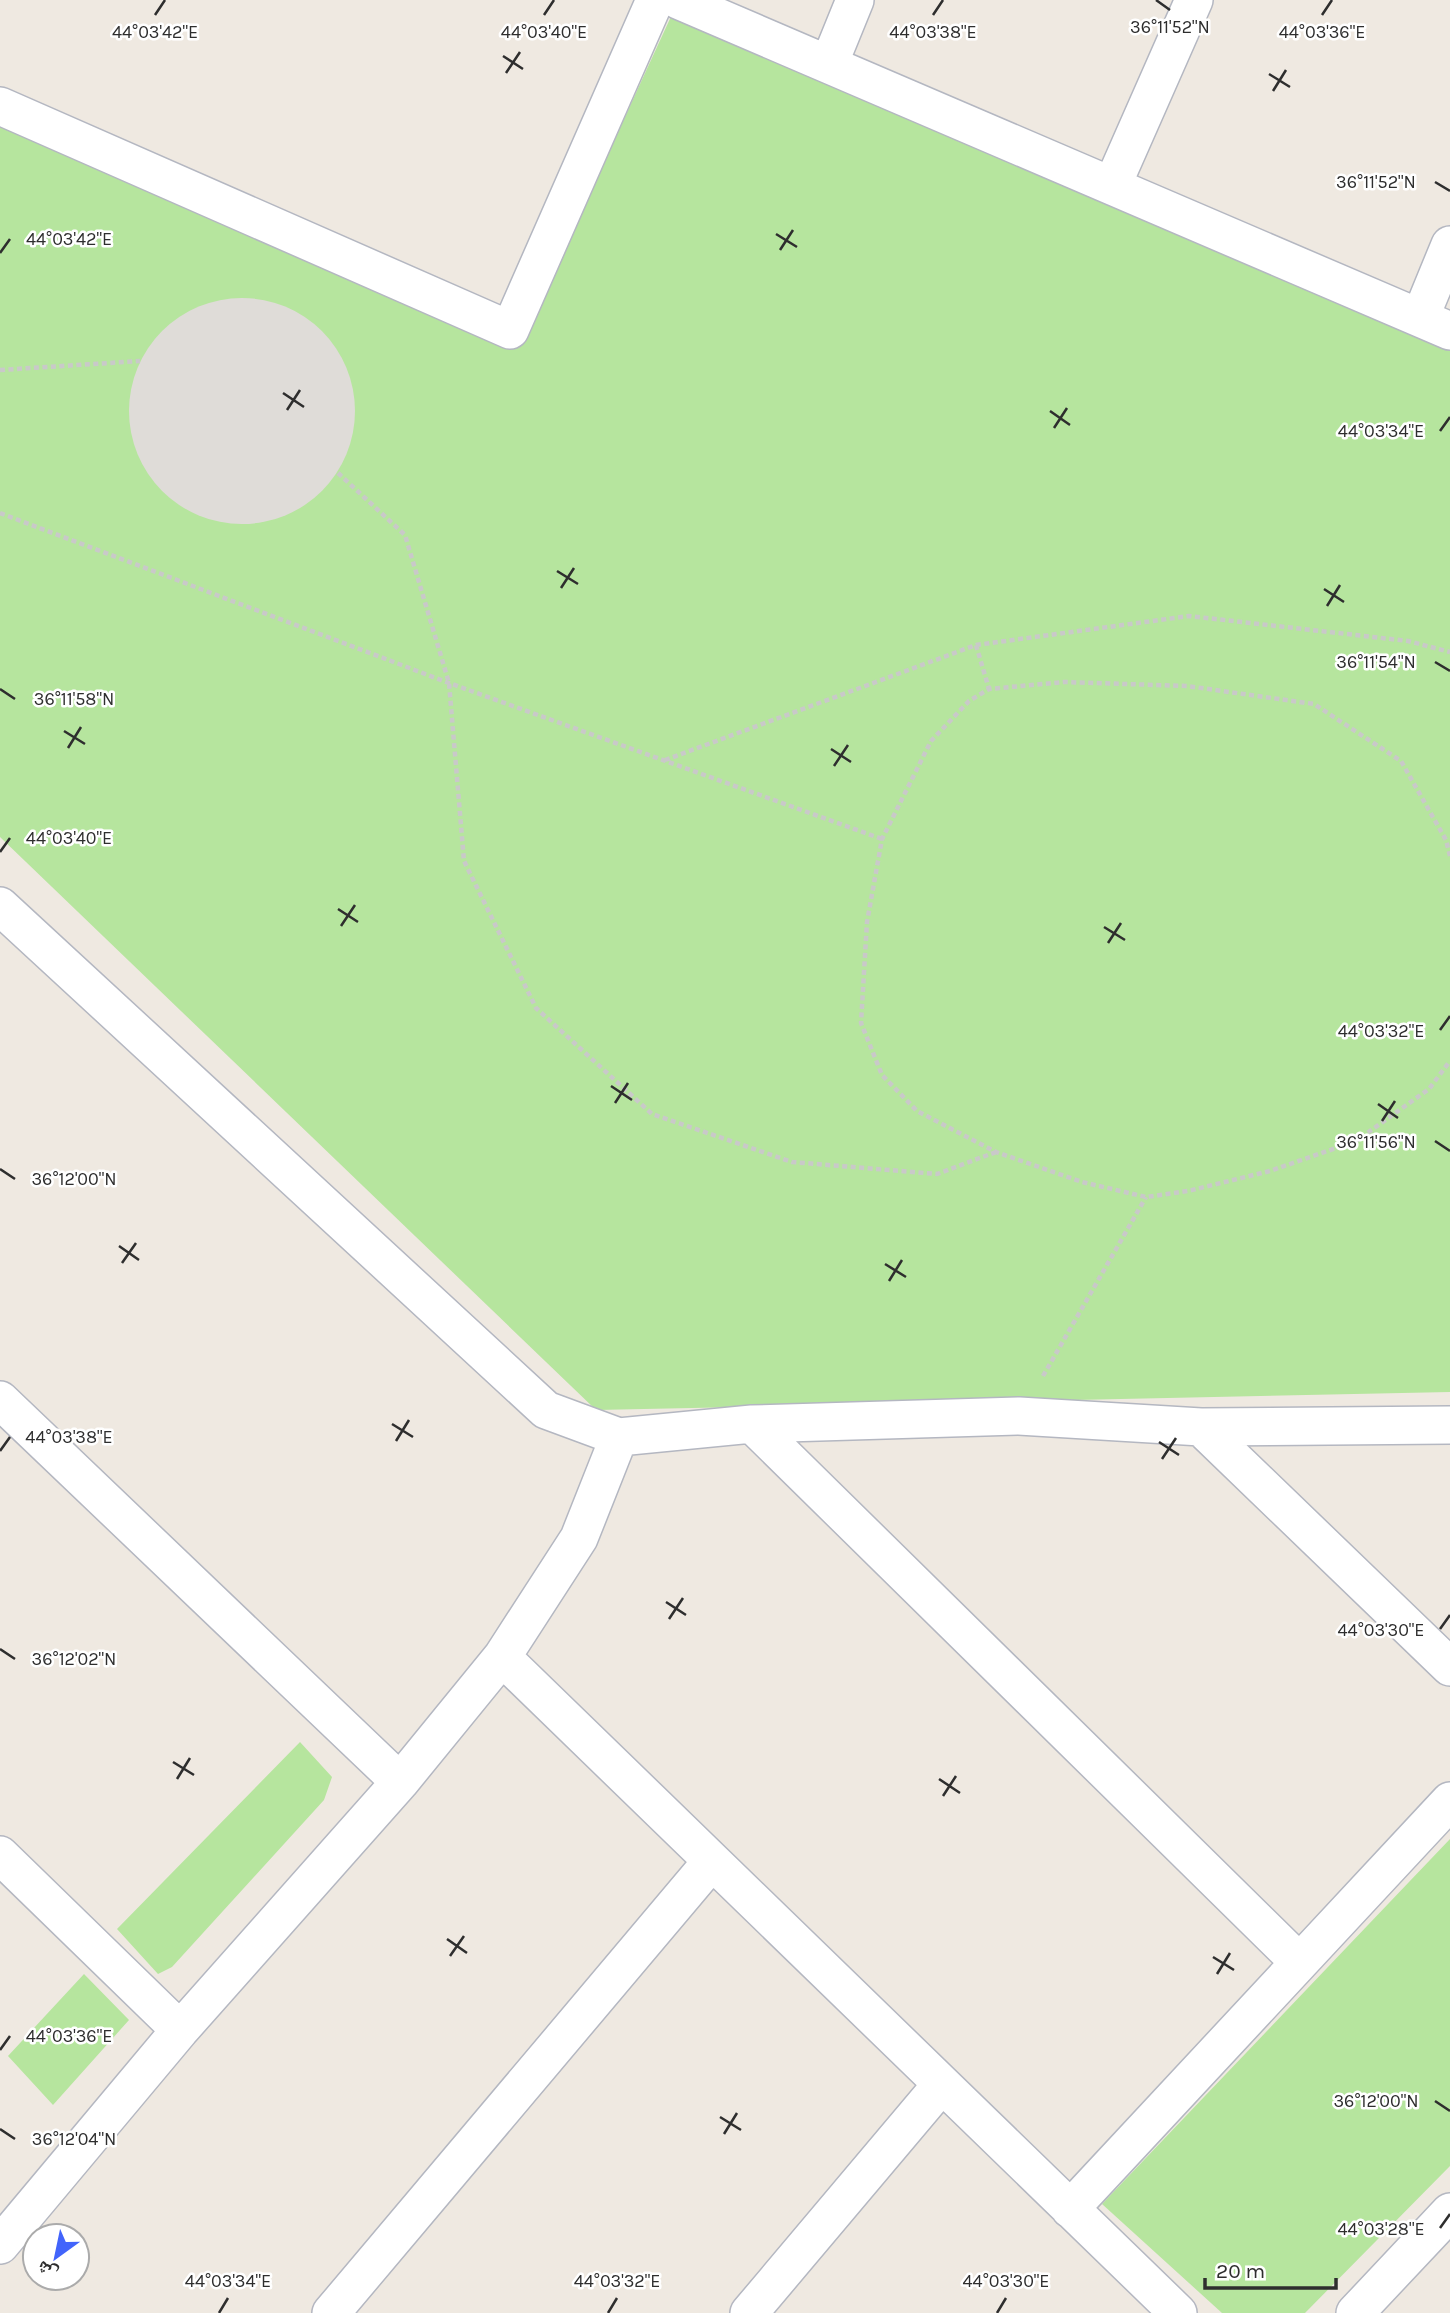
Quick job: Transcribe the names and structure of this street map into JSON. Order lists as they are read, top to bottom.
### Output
{
  "scale_bar": "20 m",
  "north": "bottom left",
  "coordinates": [
    "36°11'52\"N",
    "44°03'36\"E",
    "44°03'42\"E",
    "44°03'40\"E",
    "44°03'38\"E",
    "44°03'34\"E",
    "36°11'54\"N",
    "36°11'58\"N",
    "44°03'32\"E",
    "36°11'56\"N",
    "36°12'00\"N",
    "44°03'30\"E",
    "36°12'02\"N",
    "36°12'04\"N",
    "44°03'28\"E"
  ]
}
